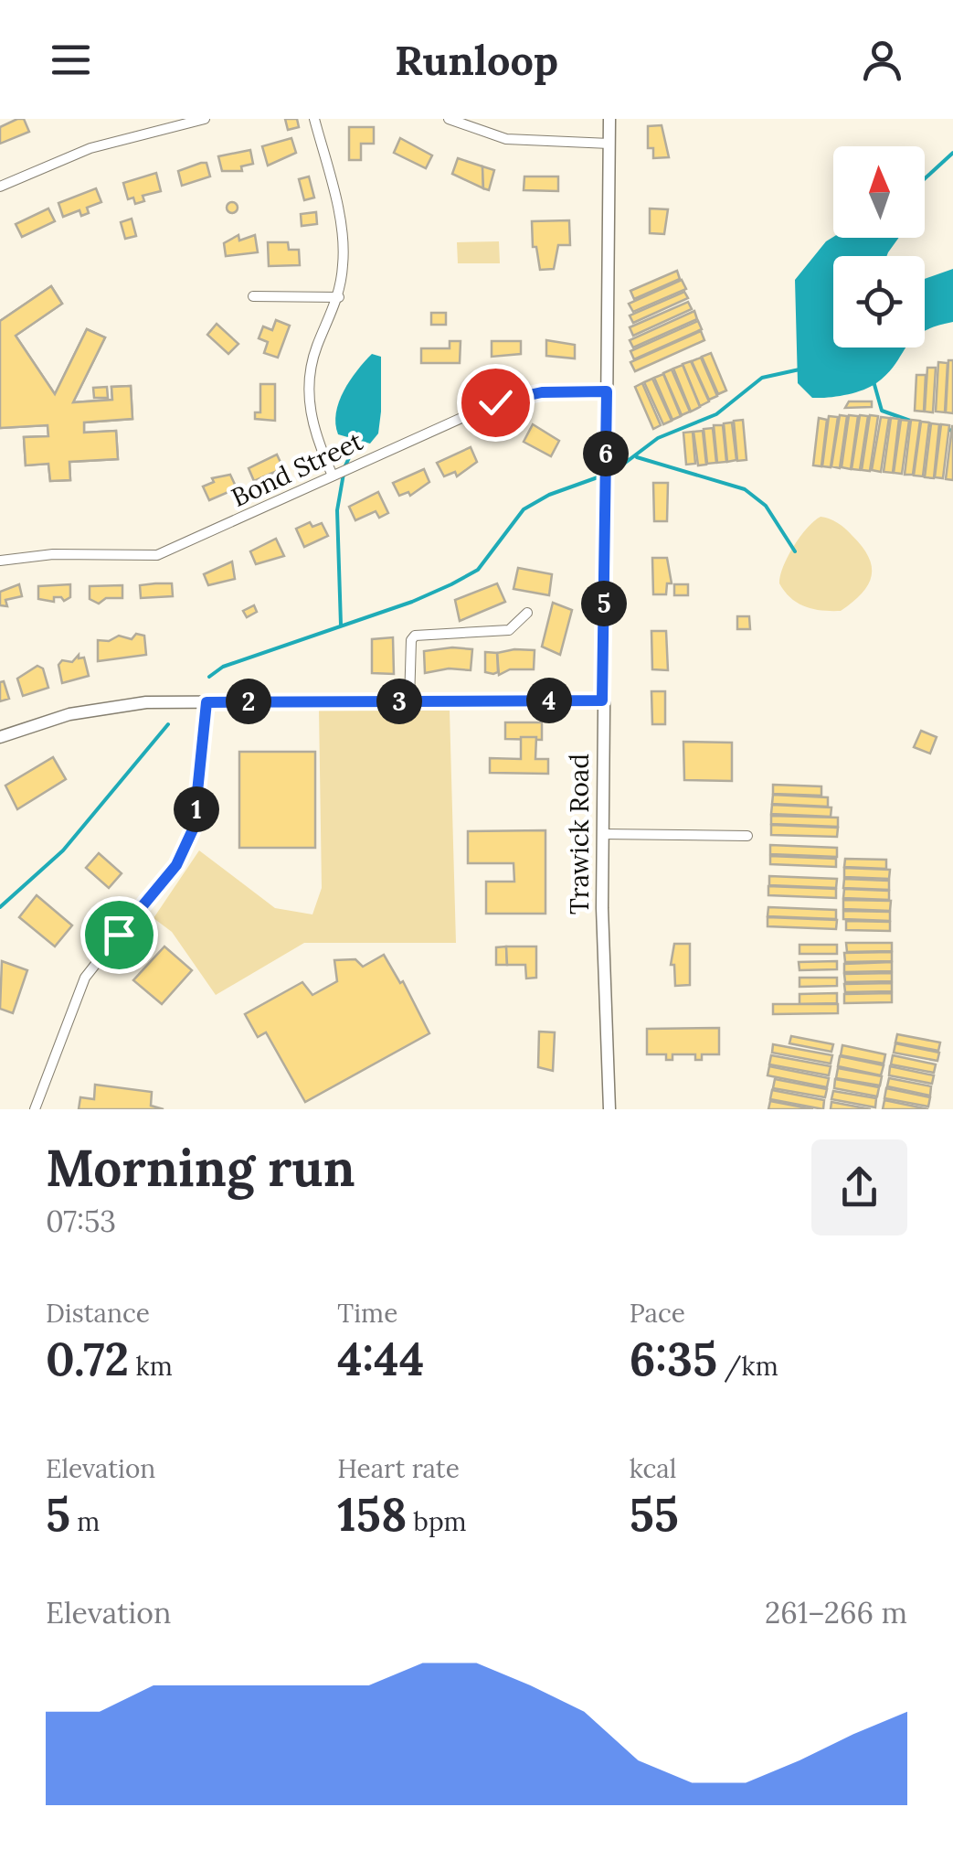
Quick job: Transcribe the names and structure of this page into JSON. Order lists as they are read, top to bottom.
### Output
{
  "streets": {
    "street": ["Bond Street", "Trawick Road"]
  },
  "crossings": [
    ["Bond Street", "Trawick Road"]
  ],
  "north": "top",
  "page": {
    "header": "Runloop",
    "pins": [
      "6",
      "5",
      "4",
      "2",
      "3",
      "1"
    ],
    "heading": ["Morning run", "07:53"],
    "stats": [
      ["Distance", "0.72 km"],
      ["Time", "4:44"],
      ["Pace", "6:35 /km"],
      ["Elevation", "5 m"],
      ["Heart rate", "158 bpm"],
      ["kcal", "55"]
    ],
    "chart": ["Elevation", "261–266 m"]
  }
}
